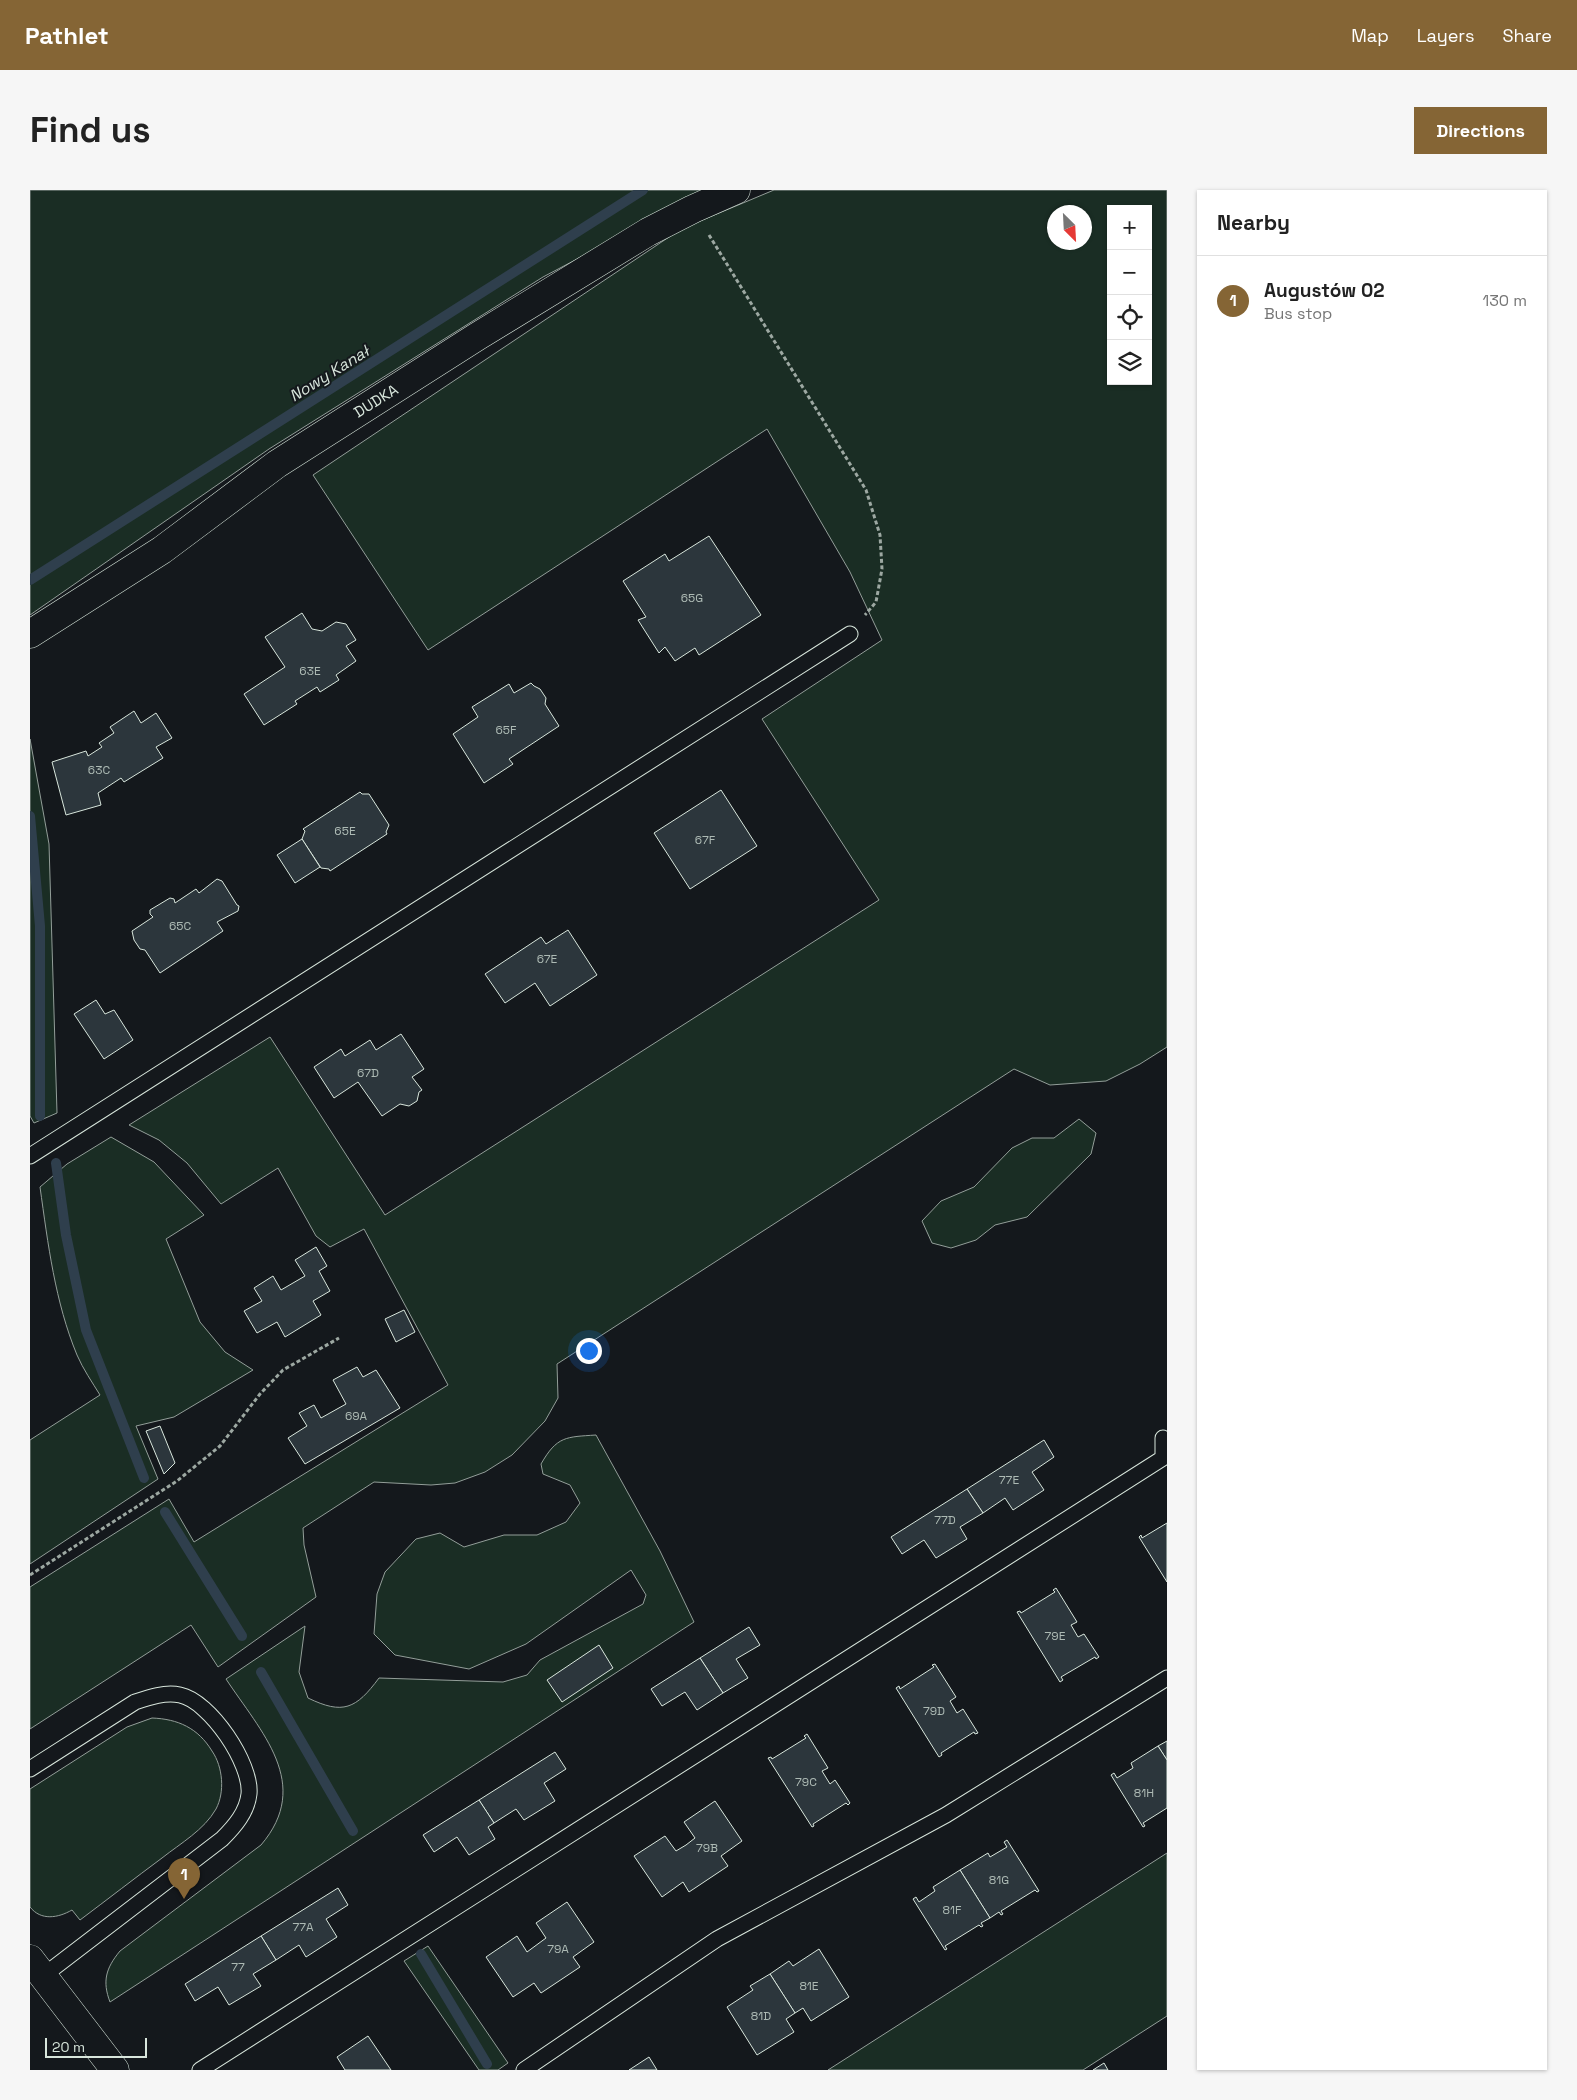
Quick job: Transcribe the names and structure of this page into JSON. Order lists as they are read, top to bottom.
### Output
{
  "streets": {
    "street": ["DUDKA"]
  },
  "water": ["Nowy Kanał"],
  "house_numbers": [
    "65G",
    "63E",
    "65F",
    "63C",
    "65E",
    "67F",
    "65C",
    "67E",
    "67D",
    "69A",
    "77E",
    "77D",
    "79E",
    "79D",
    "79C",
    "81H",
    "79B",
    "81G",
    "81F",
    "77A",
    "79A",
    "77",
    "81E",
    "81D"
  ],
  "scale_bar": "20 m",
  "north": "bottom right",
  "page": {
    "header": "Pathlet",
    "nav": ["Map", "Layers", "Share"],
    "buttons": "Directions",
    "title": "Find us",
    "heading": "Nearby",
    "map_buttons": ["+", "−"],
    "list": [
      {
        "mark": "1",
        "name": "Augustów 02",
        "note": "Bus stop",
        "value": "130 m"
      }
    ],
    "pins": "1",
    "scale": "20 m"
  }
}
